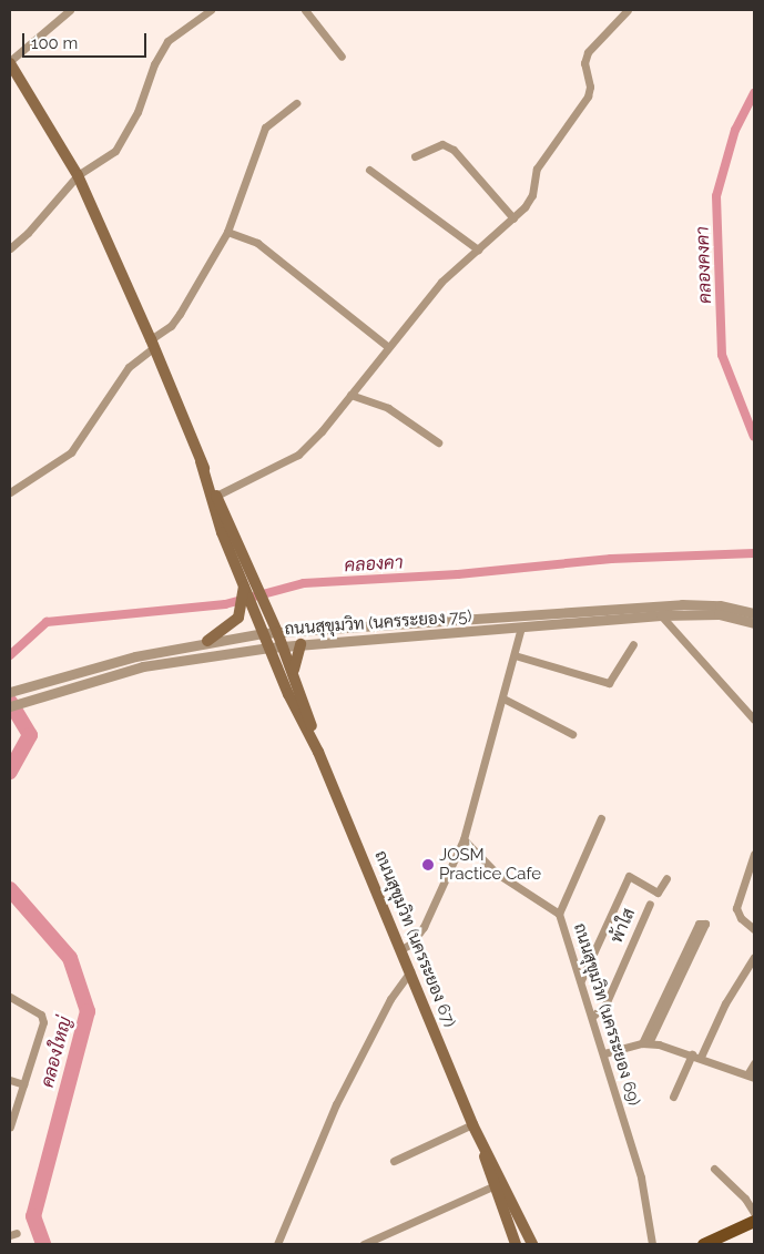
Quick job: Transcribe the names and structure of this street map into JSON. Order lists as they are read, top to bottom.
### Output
{
  "streets": {
    "main road": ["ถนนสุขุมวิท (นครระยอง 67)"],
    "street": ["ถนนสุขุมวิท (นครระยอง 75)", "พ้าใส", "ถนนสุขุมวิท (นครระยอง 69)"]
  },
  "crossings": [
    ["ถนนสุขุมวิท (นครระยอง 75)", "ถนนสุขุมวิท (นครระยอง 67)"],
    ["พ้าใส", "ถนนสุขุมวิท (นครระยอง 69)"]
  ],
  "water": ["คลองคงคา", "คลองคา", "คลองใหญ่"],
  "places": ["JOSM Practice Cafe"],
  "scale_bar": "100 m"
}
